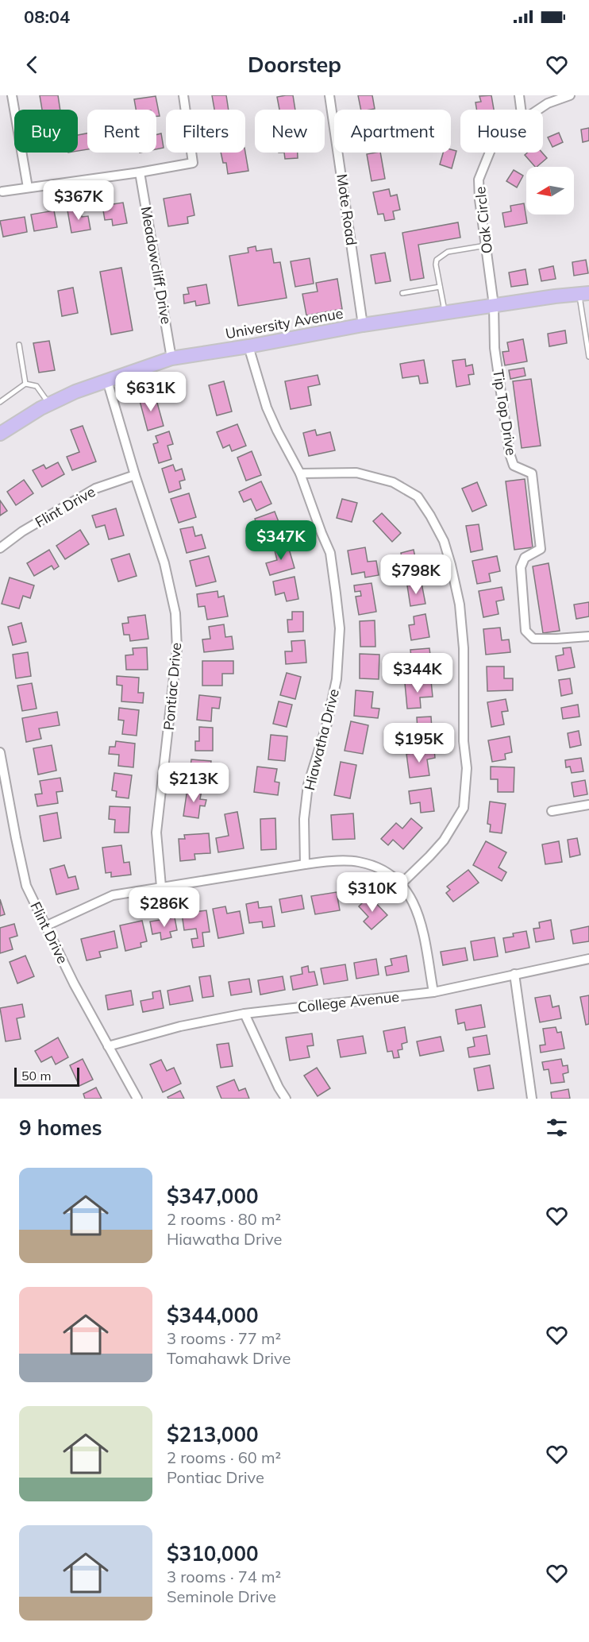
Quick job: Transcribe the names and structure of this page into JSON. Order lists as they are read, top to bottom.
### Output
{
  "streets": {
    "main road": ["University Avenue"],
    "street": [
      "Mote Road",
      "Oak Circle",
      "Meadowcliff Drive",
      "Tip Top Drive",
      "Flint Drive",
      "Pontiac Drive",
      "Hiawatha Drive",
      "College Avenue"
    ]
  },
  "crossings": [
    ["Mote Road", "University Avenue"],
    ["Oak Circle", "University Avenue"],
    ["Oak Circle", "Tip Top Drive"],
    ["Meadowcliff Drive", "University Avenue"],
    ["University Avenue", "Tip Top Drive"],
    ["University Avenue", "Pontiac Drive"],
    ["University Avenue", "Hiawatha Drive"],
    ["Flint Drive", "Pontiac Drive"],
    ["Flint Drive", "College Avenue"]
  ],
  "scale_bar": "50 m",
  "north": "left",
  "page": {
    "status": "08:04",
    "header": "Doorstep",
    "chip": [
      "Buy",
      "Rent",
      "Filters",
      "New",
      "Apartment",
      "House"
    ],
    "price": [
      "$367K",
      "$631K",
      "$347K",
      "$798K",
      "$344K",
      "$195K",
      "$213K",
      "$310K",
      "$286K"
    ],
    "scale": "50 m",
    "heading": "9 homes",
    "list": [
      {
        "name": "$347,000",
        "note": "2 rooms · 80 m² · Hiawatha Drive"
      },
      {
        "name": "$344,000",
        "note": "3 rooms · 77 m² · Tomahawk Drive"
      },
      {
        "name": "$213,000",
        "note": "2 rooms · 60 m² · Pontiac Drive"
      },
      {
        "name": "$310,000",
        "note": "3 rooms · 74 m² · Seminole Drive"
      }
    ]
  }
}
